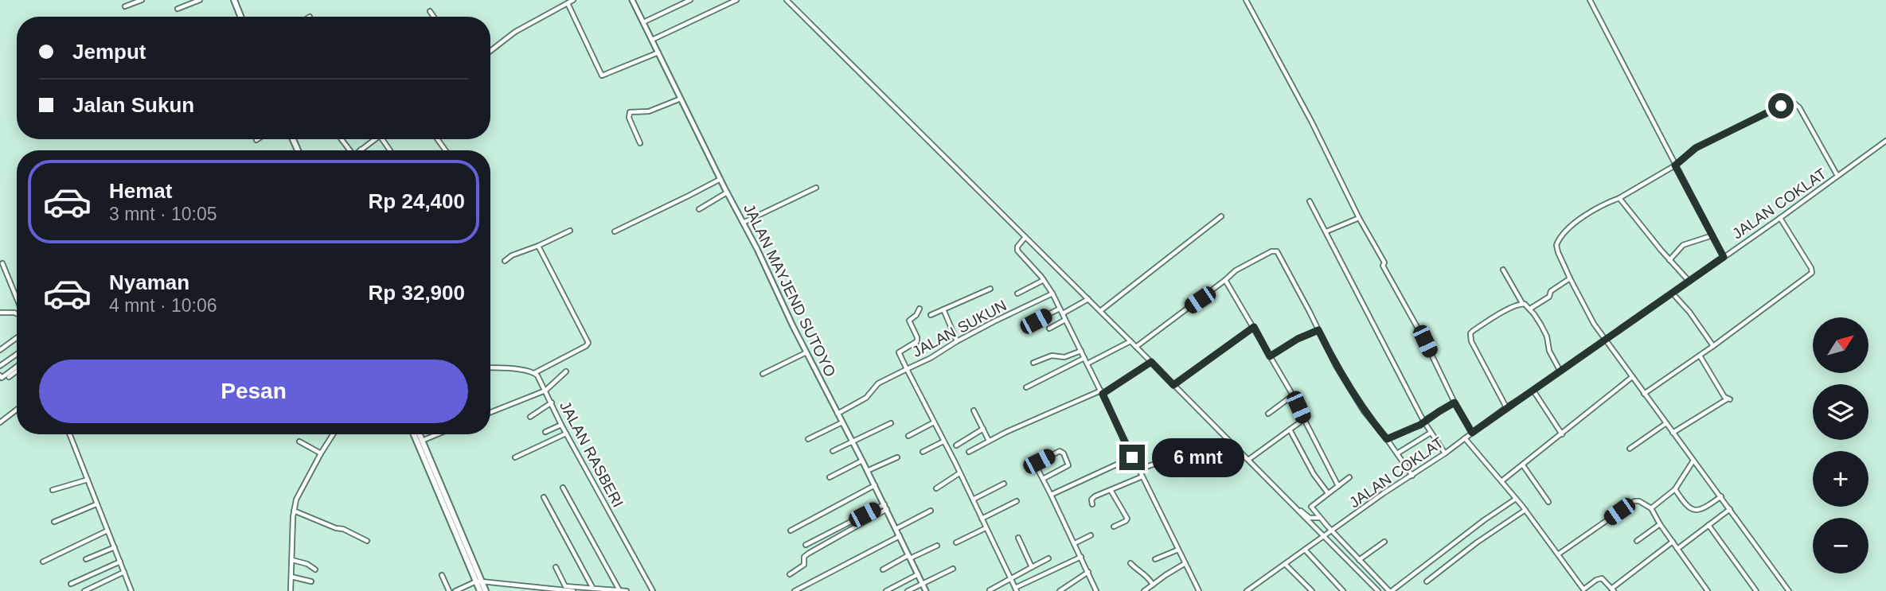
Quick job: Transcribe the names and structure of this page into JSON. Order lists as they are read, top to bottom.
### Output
{
  "streets": {
    "street": [
      "JALAN COKLAT",
      "JALAN MAYJEND SUTOYO",
      "JALAN SUKUN",
      "JALAN RASBERI"
    ]
  },
  "crossings": [
    ["JALAN MAYJEND SUTOYO", "JALAN SUKUN"]
  ],
  "north": "top right",
  "page": {
    "banner": ["Jemput", "Jalan Sukun"],
    "list": [
      {
        "name": "Hemat",
        "note": "3 mnt · 10:05",
        "value": "Rp 24,400"
      },
      {
        "name": "Nyaman",
        "note": "4 mnt · 10:06",
        "value": "Rp 32,900"
      }
    ],
    "map_buttons": ["+", "−"],
    "buttons": "Pesan",
    "bubble": "6 mnt"
  }
}
